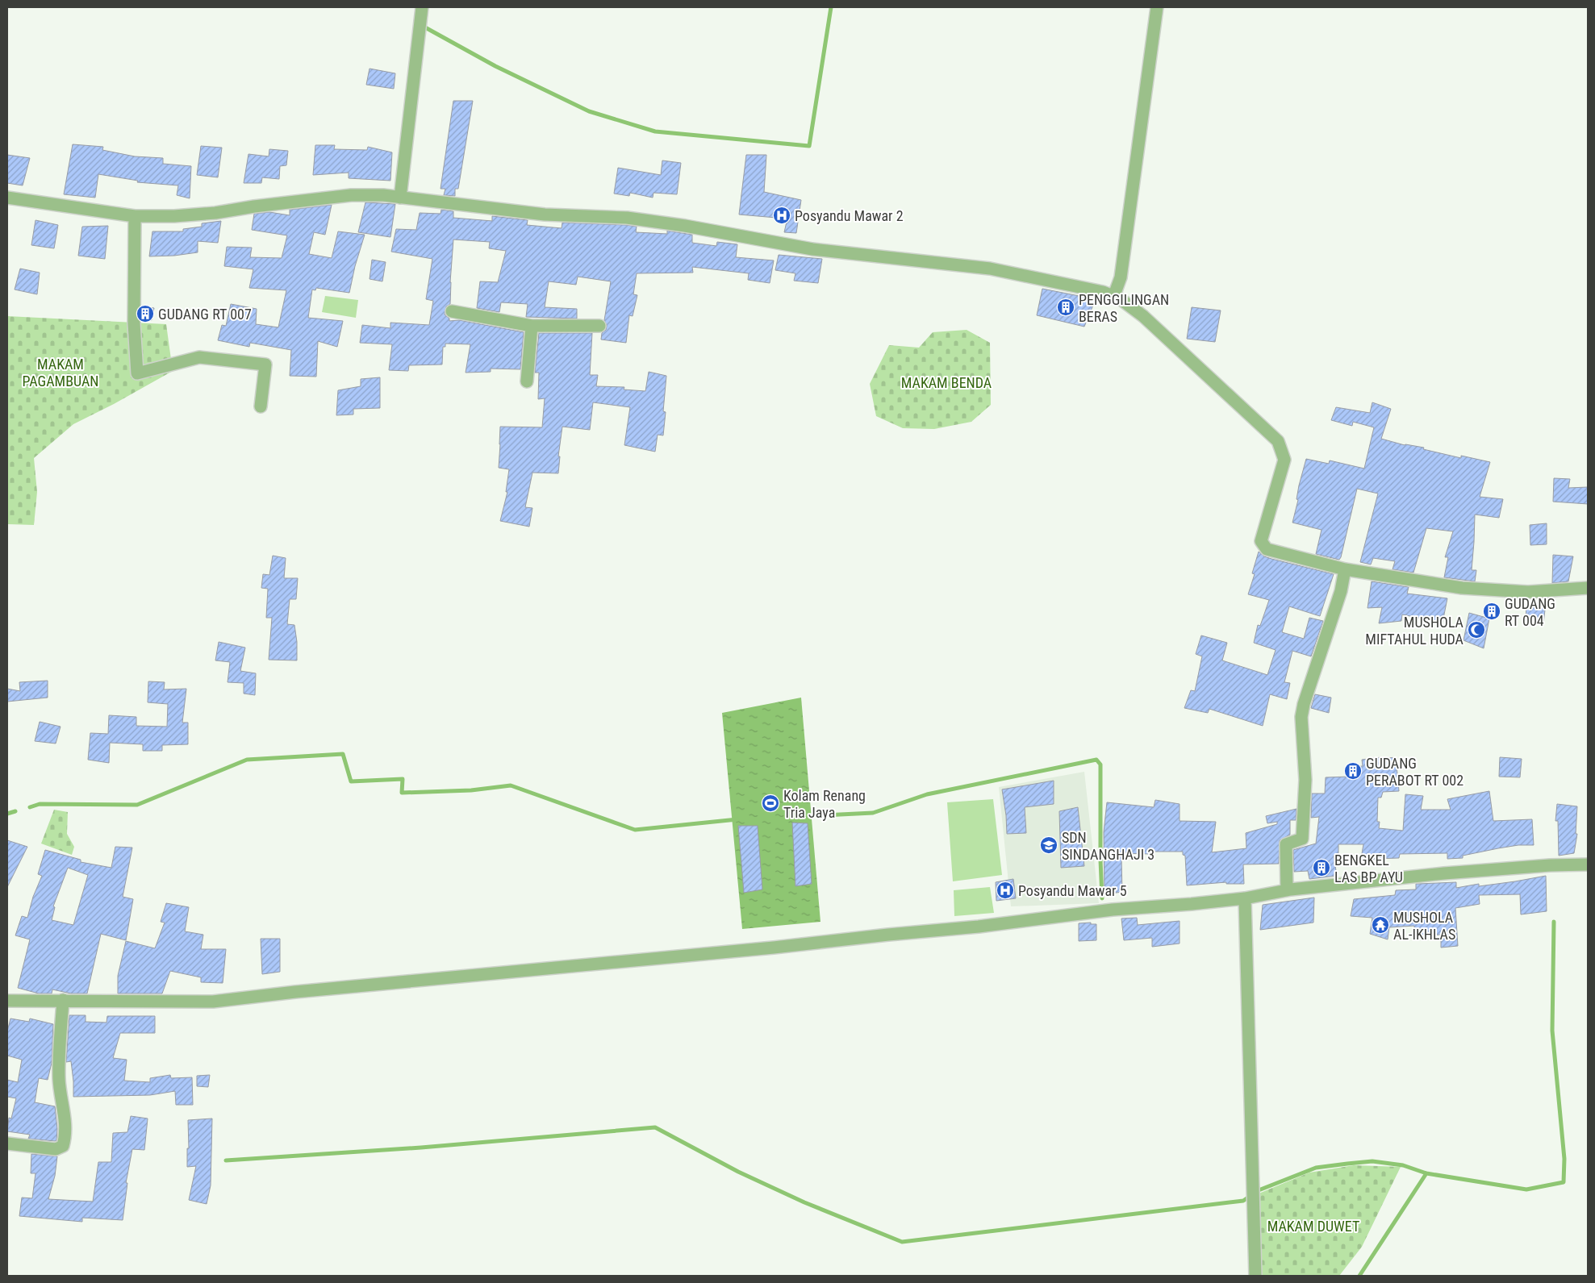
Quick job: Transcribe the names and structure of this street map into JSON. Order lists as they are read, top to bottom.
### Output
{
  "parks": ["MAKAM PAGAMBUAN", "MAKAM BENDA", "MAKAM DUWET"],
  "places": {
    "hospital": ["Posyandu Mawar 2", "Posyandu Mawar 5"],
    "building": [
      "PENGGILINGAN BERAS",
      "GUDANG RT 007",
      "GUDANG RT 004",
      "GUDANG PERABOT RT 002",
      "BENGKEL LAS BP AYU"
    ],
    "mosque": ["MUSHOLA MIFTAHUL HUDA"],
    "sports": ["Kolam Renang Tria Jaya"],
    "school or university": ["SDN SINDANGHAJI 3"],
    "temple": ["MUSHOLA AL-IKHLAS"]
  }
}
